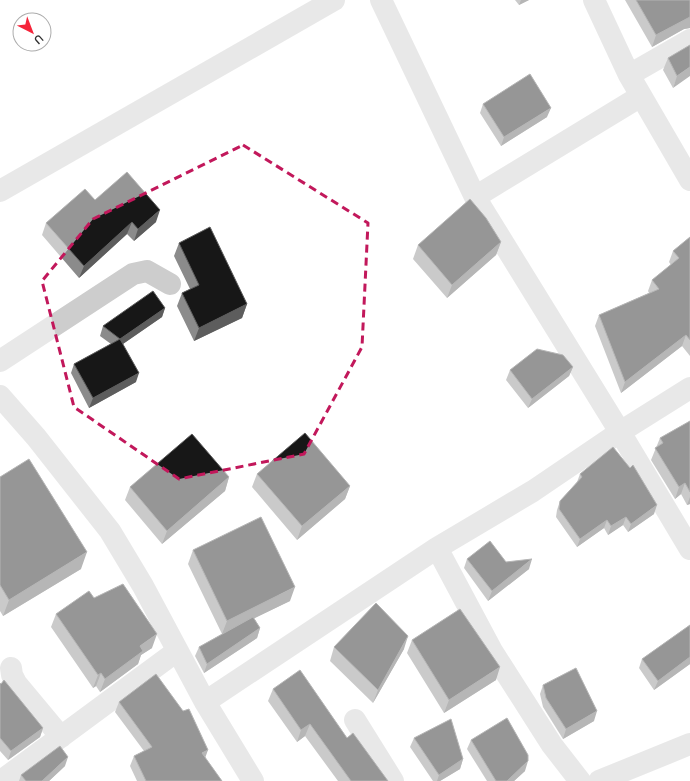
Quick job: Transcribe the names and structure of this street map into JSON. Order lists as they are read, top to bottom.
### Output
{
  "north": "bottom right"
}
